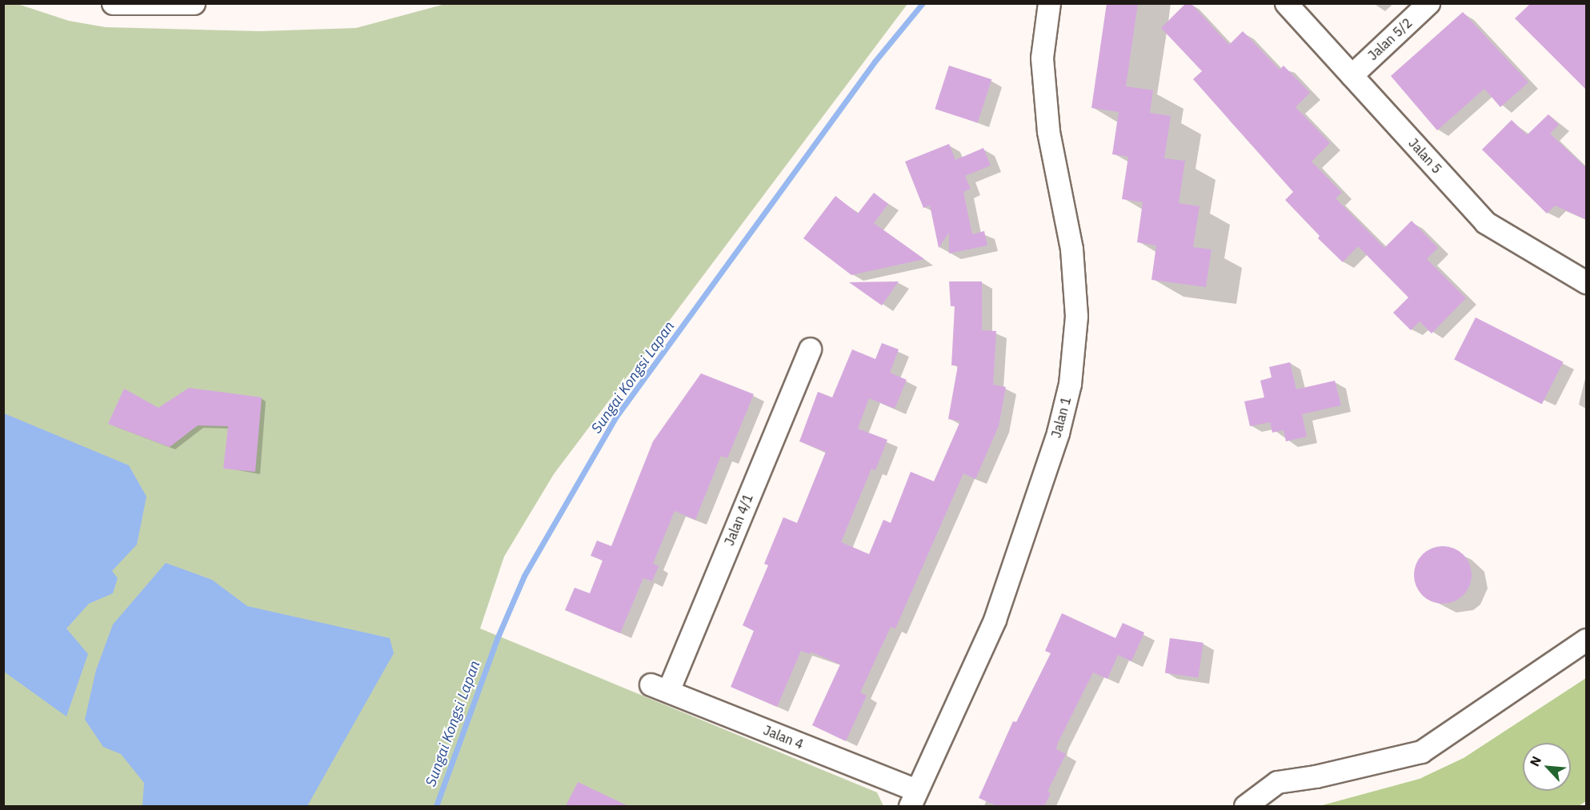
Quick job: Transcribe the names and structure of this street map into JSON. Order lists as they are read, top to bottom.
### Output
{
  "streets": {
    "street": [
      "Jalan 5/2",
      "Jalan 5",
      "Jalan 1",
      "Jalan 4/1",
      "Jalan 4"
    ]
  },
  "crossings": [
    ["Jalan 5/2", "Jalan 5"],
    ["Jalan 1", "Jalan 4"],
    ["Jalan 4/1", "Jalan 4"]
  ],
  "water": ["Sungai Kongsi Lapan"],
  "north": "top left"
}
